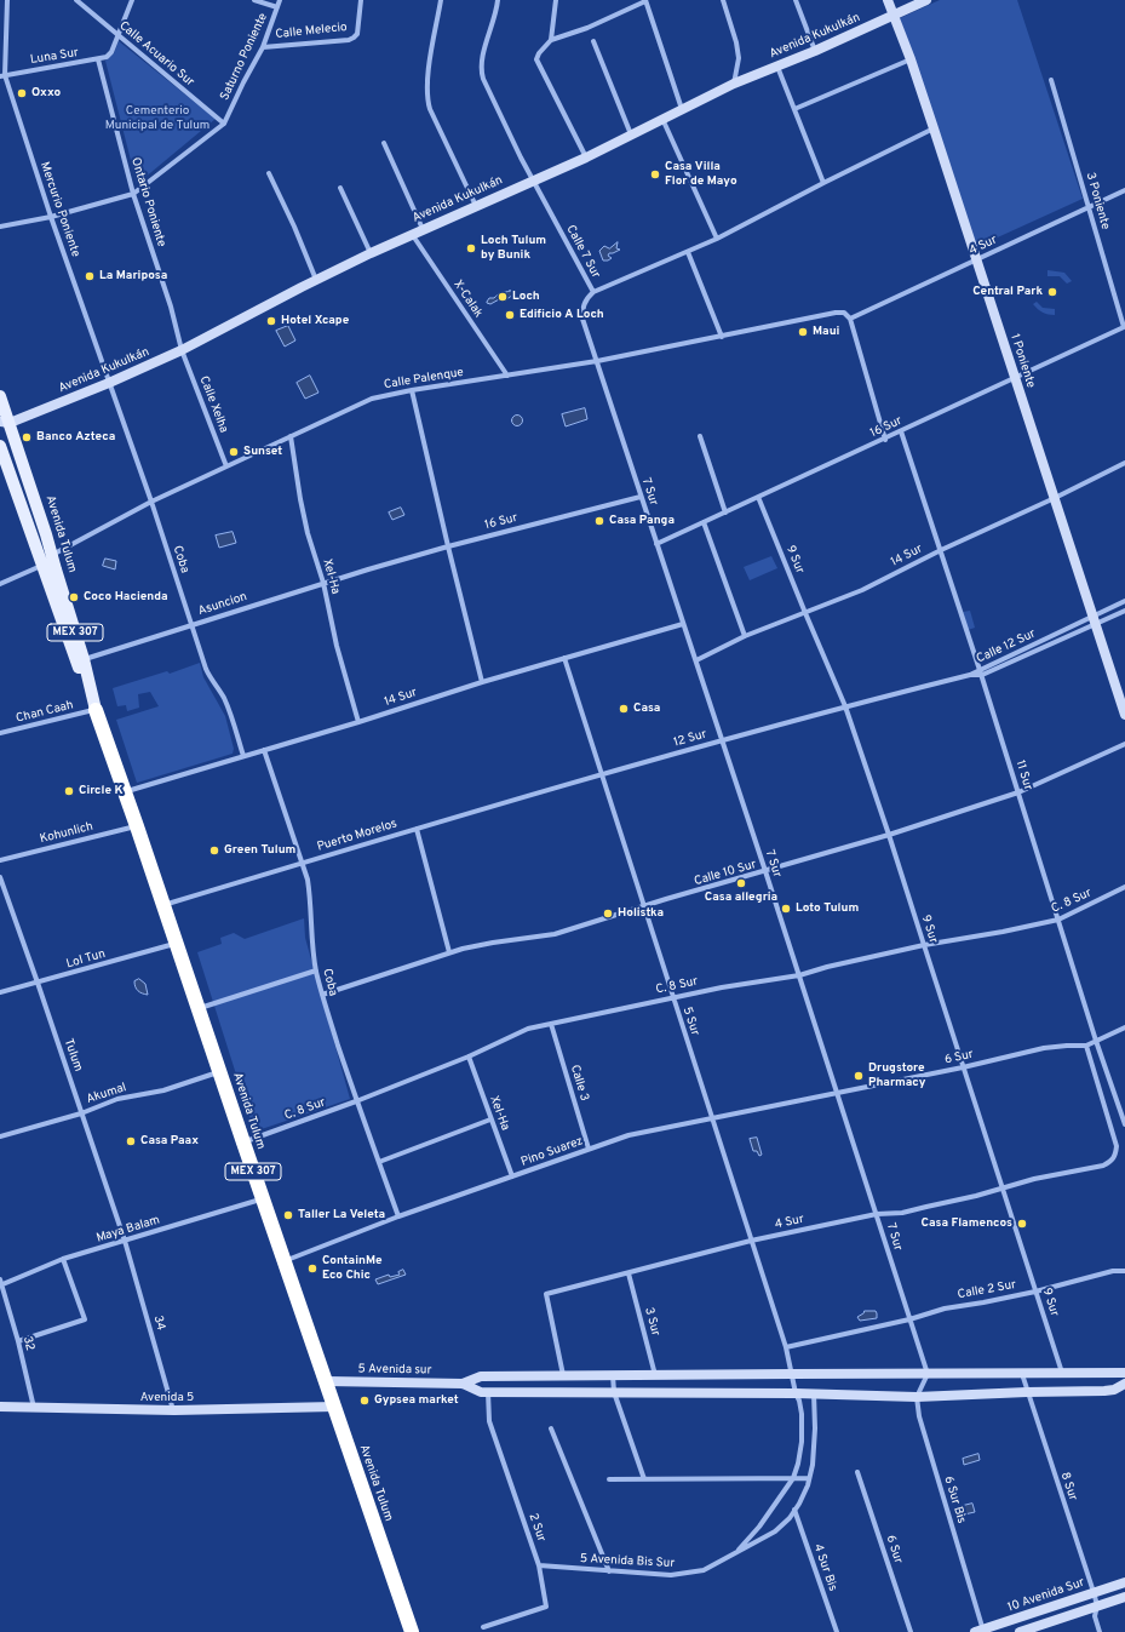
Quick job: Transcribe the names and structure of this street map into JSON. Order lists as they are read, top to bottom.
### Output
{
  "streets": {
    "highway": ["Avenida Tulum", "MEX 307"],
    "street": [
      "Calle Melecio",
      "Avenida Kukulkán",
      "Calle Acuario Sur",
      "Luna Sur",
      "Saturno Poniente",
      "3 Poniente",
      "Ontario Poniente",
      "Mercurio Poniente",
      "4 Sur",
      "Calle 7 Sur",
      "X-Calak",
      "1 Poniente",
      "Calle Palenque",
      "Calle Xelha",
      "16 Sur",
      "7 Sur",
      "14 Sur",
      "Coba",
      "9 Sur",
      "Xel-Ha",
      "Asuncion",
      "Calle 12 Sur",
      "Chan Caah",
      "12 Sur",
      "11 Sur",
      "Kohunlich",
      "Puerto Morelos",
      "Calle 10 Sur",
      "C. 8 Sur",
      "Lol Tun",
      "5 Sur",
      "Tulum",
      "6 Sur",
      "Calle 3",
      "Akumal",
      "Pino Suarez",
      "Maya Balam",
      "Calle 2 Sur",
      "3 Sur",
      "34",
      "32",
      "5 Avenida sur",
      "Avenida 5",
      "8 Sur",
      "6 Sur Bis",
      "2 Sur",
      "5 Avenida Bis Sur",
      "4 Sur Bis",
      "10 Avenida Sur"
    ]
  },
  "crossings": [
    ["Calle Melecio", "Saturno Poniente"],
    ["Avenida Kukulkán", "Ontario Poniente"],
    ["Avenida Kukulkán", "Mercurio Poniente"],
    ["Avenida Kukulkán", "Calle 7 Sur"],
    ["Avenida Kukulkán", "X-Calak"],
    ["Avenida Kukulkán", "1 Poniente"],
    ["Avenida Kukulkán", "Calle Xelha"],
    ["Avenida Kukulkán", "Avenida Tulum"],
    ["Calle Acuario Sur", "Luna Sur"],
    ["Calle Acuario Sur", "Saturno Poniente"],
    ["Luna Sur", "Ontario Poniente"],
    ["Luna Sur", "Mercurio Poniente"],
    ["Saturno Poniente", "Ontario Poniente"],
    ["3 Poniente", "4 Sur"],
    ["3 Poniente", "16 Sur"],
    ["Ontario Poniente", "Calle Xelha"],
    ["Mercurio Poniente", "Calle Palenque"],
    ["Mercurio Poniente", "Coba"],
    ["4 Sur", "1 Poniente"],
    ["4 Sur", "Calle Palenque"],
    ["4 Sur", "7 Sur"],
    ["4 Sur", "9 Sur"],
    ["4 Sur", "5 Sur"],
    ["4 Sur", "6 Sur"],
    ["4 Sur", "3 Sur"],
    ["Calle 7 Sur", "Calle Palenque"],
    ["Calle 7 Sur", "7 Sur"],
    ["X-Calak", "Calle Palenque"],
    ["1 Poniente", "16 Sur"],
    ["1 Poniente", "14 Sur"],
    ["1 Poniente", "Calle 12 Sur"],
    ["Calle Palenque", "Calle Xelha"],
    ["Calle Palenque", "7 Sur"],
    ["Calle Palenque", "Avenida Tulum"],
    ["Calle Palenque", "Coba"],
    ["Calle Palenque", "Xel-Ha"],
    ["16 Sur", "7 Sur"],
    ["16 Sur", "9 Sur"],
    ["16 Sur", "Asuncion"],
    ["16 Sur", "11 Sur"],
    ["7 Sur", "14 Sur"],
    ["7 Sur", "12 Sur"],
    ["7 Sur", "Calle 10 Sur"],
    ["7 Sur", "C. 8 Sur"],
    ["7 Sur", "6 Sur"],
    ["7 Sur", "Pino Suarez"],
    ["7 Sur", "Calle 2 Sur"],
    ["Avenida Tulum", "14 Sur"],
    ["Avenida Tulum", "Asuncion"],
    ["Avenida Tulum", "Chan Caah"],
    ["Avenida Tulum", "Kohunlich"],
    ["Avenida Tulum", "Puerto Morelos"],
    ["Avenida Tulum", "C. 8 Sur"],
    ["Avenida Tulum", "Lol Tun"],
    ["Avenida Tulum", "Akumal"],
    ["Avenida Tulum", "Pino Suarez"],
    ["Avenida Tulum", "Maya Balam"],
    ["Avenida Tulum", "5 Avenida sur"],
    ["Avenida Tulum", "Avenida 5"],
    ["14 Sur", "Coba"],
    ["14 Sur", "9 Sur"],
    ["14 Sur", "Xel-Ha"],
    ["14 Sur", "11 Sur"],
    ["14 Sur", "5 Sur"],
    ["Coba", "Asuncion"],
    ["Coba", "Puerto Morelos"],
    ["Coba", "Calle 10 Sur"],
    ["Coba", "C. 8 Sur"],
    ["Coba", "Pino Suarez"],
    ["9 Sur", "12 Sur"],
    ["9 Sur", "Calle 10 Sur"],
    ["9 Sur", "C. 8 Sur"],
    ["9 Sur", "6 Sur"],
    ["9 Sur", "Calle 2 Sur"],
    ["Xel-Ha", "Asuncion"],
    ["Xel-Ha", "C. 8 Sur"],
    ["Xel-Ha", "Pino Suarez"],
    ["Calle 12 Sur", "12 Sur"],
    ["Calle 12 Sur", "11 Sur"],
    ["12 Sur", "Puerto Morelos"],
    ["12 Sur", "5 Sur"],
    ["11 Sur", "Calle 10 Sur"],
    ["11 Sur", "C. 8 Sur"],
    ["Calle 10 Sur", "5 Sur"],
    ["C. 8 Sur", "5 Sur"],
    ["C. 8 Sur", "Calle 3"],
    ["Lol Tun", "Tulum"],
    ["5 Sur", "Pino Suarez"],
    ["5 Sur", "Calle 2 Sur"],
    ["5 Sur", "5 Avenida Bis Sur"],
    ["Tulum", "Akumal"],
    ["Tulum", "Maya Balam"],
    ["Tulum", "34"],
    ["6 Sur", "Pino Suarez"],
    ["Calle 3", "Pino Suarez"],
    ["Maya Balam", "34"],
    ["Maya Balam", "32"],
    ["34", "Avenida 5"],
    ["32", "Avenida 5"],
    ["8 Sur", "10 Avenida Sur"],
    ["6 Sur Bis", "10 Avenida Sur"],
    ["2 Sur", "5 Avenida Bis Sur"],
    ["5 Avenida Bis Sur", "4 Sur Bis"]
  ],
  "parks": ["Cementerio Municipal de Tulum"],
  "places": [
    "Oxxo",
    "Casa Villa Flor de Mayo",
    "Loch Tulum by Bunik",
    "La Mariposa",
    "Central Park",
    "Loch",
    "Edificio A Loch",
    "Hotel Xcape",
    "Maui",
    "Banco Azteca",
    "Sunset",
    "Casa Panga",
    "Coco Hacienda",
    "Casa",
    "Circle K",
    "Green Tulum",
    "Casa allegria",
    "Loto Tulum",
    "Holistka",
    "Drugstore Pharmacy",
    "Casa Paax",
    "Taller La Veleta",
    "Casa Flamencos",
    "ContainMe Eco Chic",
    "Gypsea market"
  ]
}
